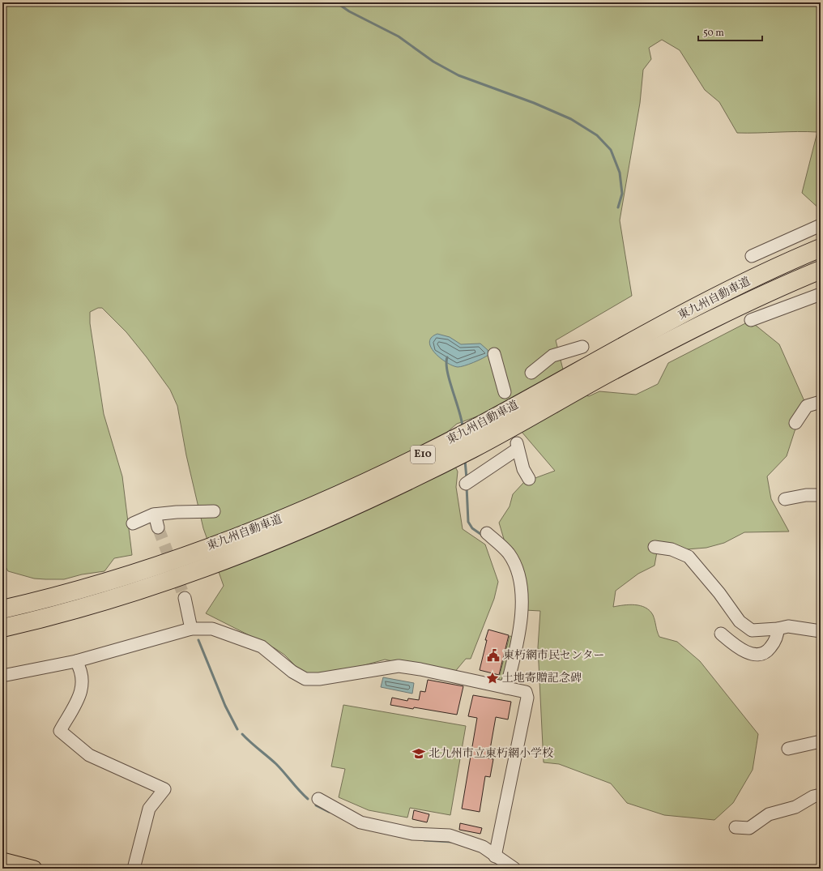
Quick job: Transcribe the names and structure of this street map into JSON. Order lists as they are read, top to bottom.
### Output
{
  "streets": {
    "highway": ["東九州自動車道", "E10"]
  },
  "places": {
    "public building": ["東朽網市民センター"],
    "place": ["土地寄贈記念碑"],
    "school or university": ["北九州市立東朽網小学校"]
  },
  "scale_bar": "50 m"
}
